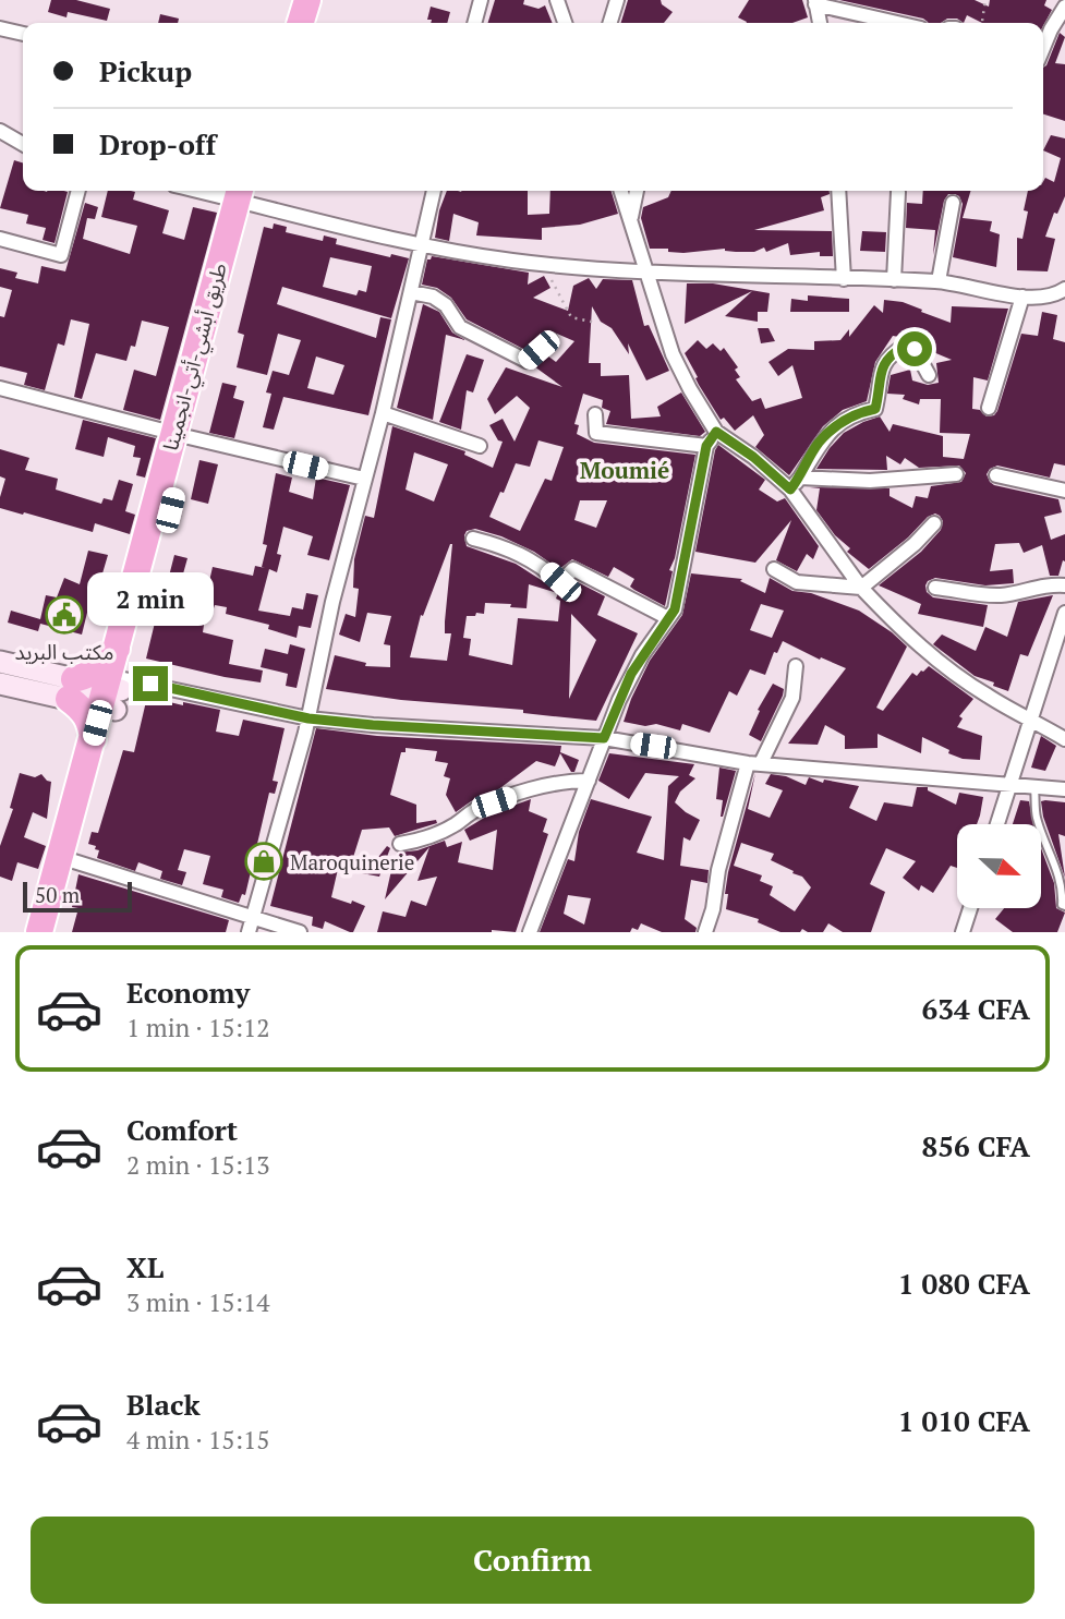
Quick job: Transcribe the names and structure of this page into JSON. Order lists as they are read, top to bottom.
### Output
{
  "streets": {
    "highway": ["طريق أبشي-أتي-انجمينا"]
  },
  "districts": ["Moumié"],
  "places": {
    "public building": ["مكتب البريد"],
    "shop": ["Maroquinerie"]
  },
  "scale_bar": "50 m",
  "north": "right",
  "page": {
    "banner": ["Pickup", "Drop-off"],
    "bubble": "2 min",
    "scale": "50 m",
    "list": [
      {
        "name": "Economy",
        "note": "1 min · 15:12",
        "value": "634 CFA"
      },
      {
        "name": "Comfort",
        "note": "2 min · 15:13",
        "value": "856 CFA"
      },
      {
        "name": "XL",
        "note": "3 min · 15:14",
        "value": "1 080 CFA"
      },
      {
        "name": "Black",
        "note": "4 min · 15:15",
        "value": "1 010 CFA"
      }
    ],
    "buttons": "Confirm"
  }
}
